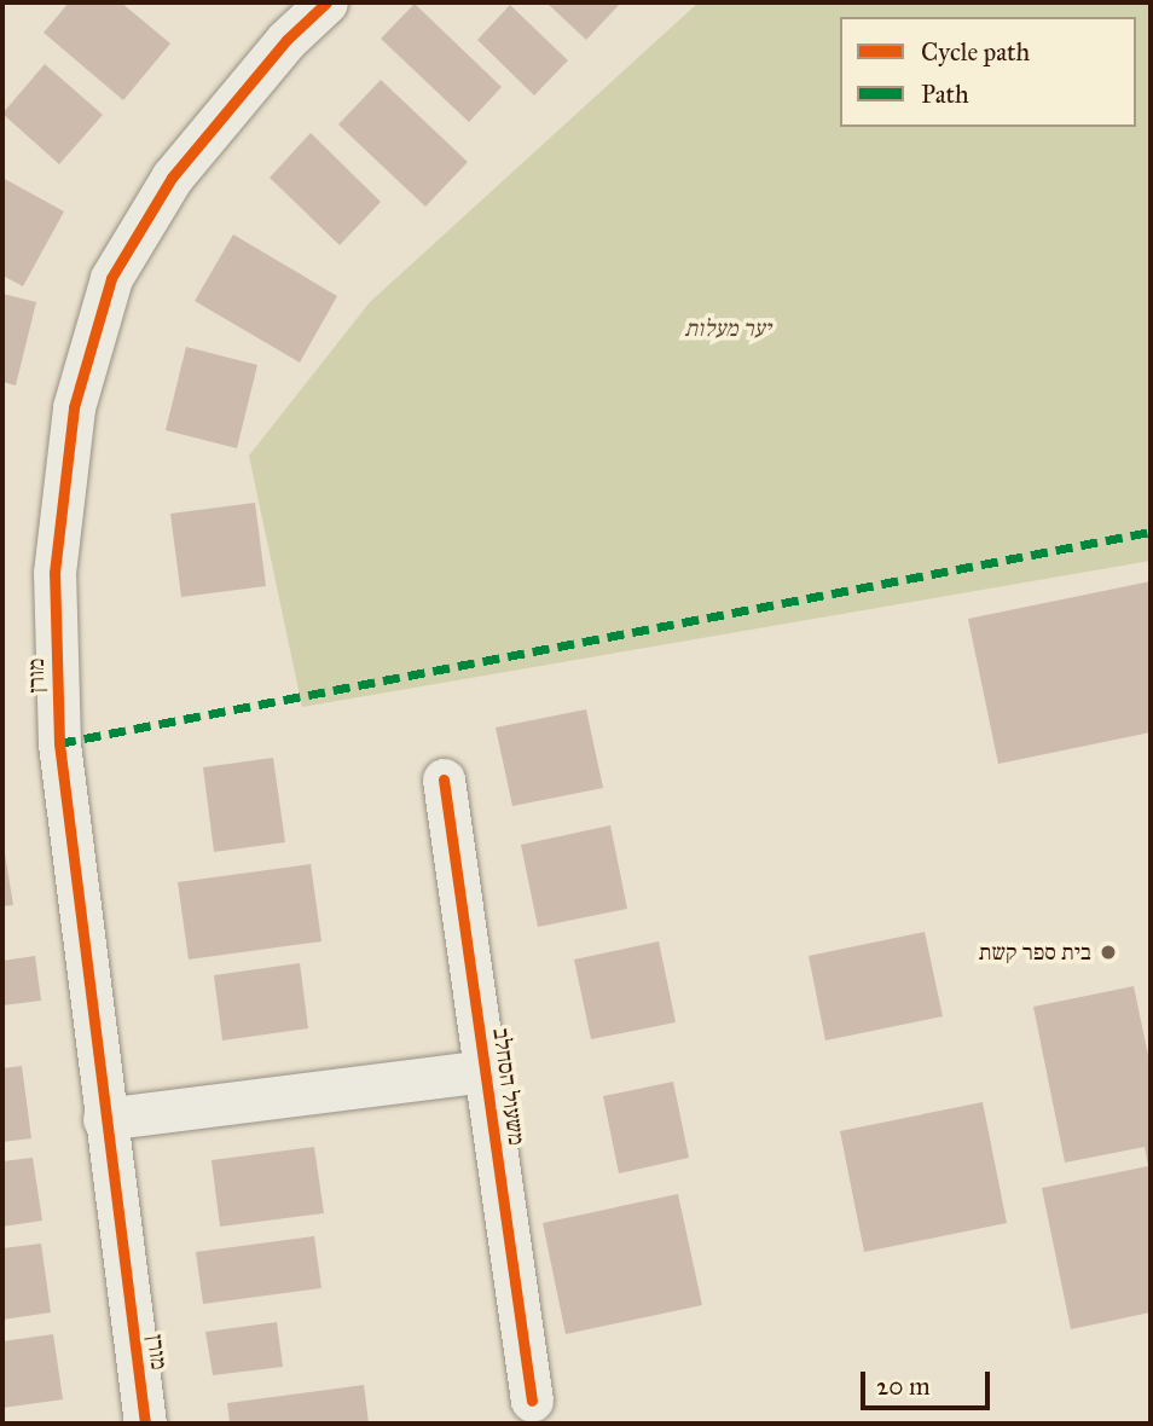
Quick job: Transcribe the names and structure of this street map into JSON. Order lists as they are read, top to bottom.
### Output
{
  "streets": {
    "street": ["מורן", "משעול הסחלב"]
  },
  "crossings": [
    ["מורן", "משעול הסחלב"]
  ],
  "parks": ["יער מעלות"],
  "places": ["בית ספר קשת"],
  "legend": ["Cycle path", "Path"],
  "scale_bar": "20 m"
}
